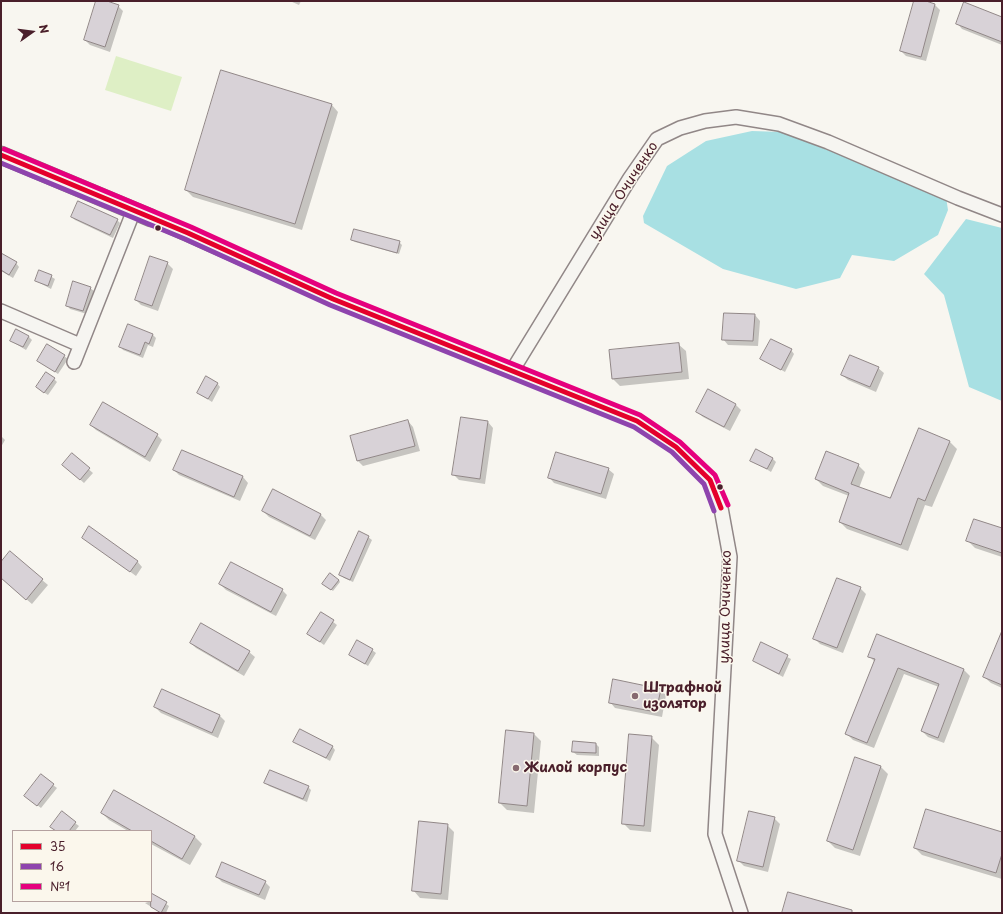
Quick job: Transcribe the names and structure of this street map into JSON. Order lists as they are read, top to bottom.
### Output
{
  "streets": {
    "street": ["улица Очиченко"]
  },
  "places": ["Штрафной изолятор", "Жилой корпус"],
  "lines": ["transit line №1", "transit line 35", "transit line 16"],
  "legend": ["35", "16", "№1"],
  "north": "right"
}
